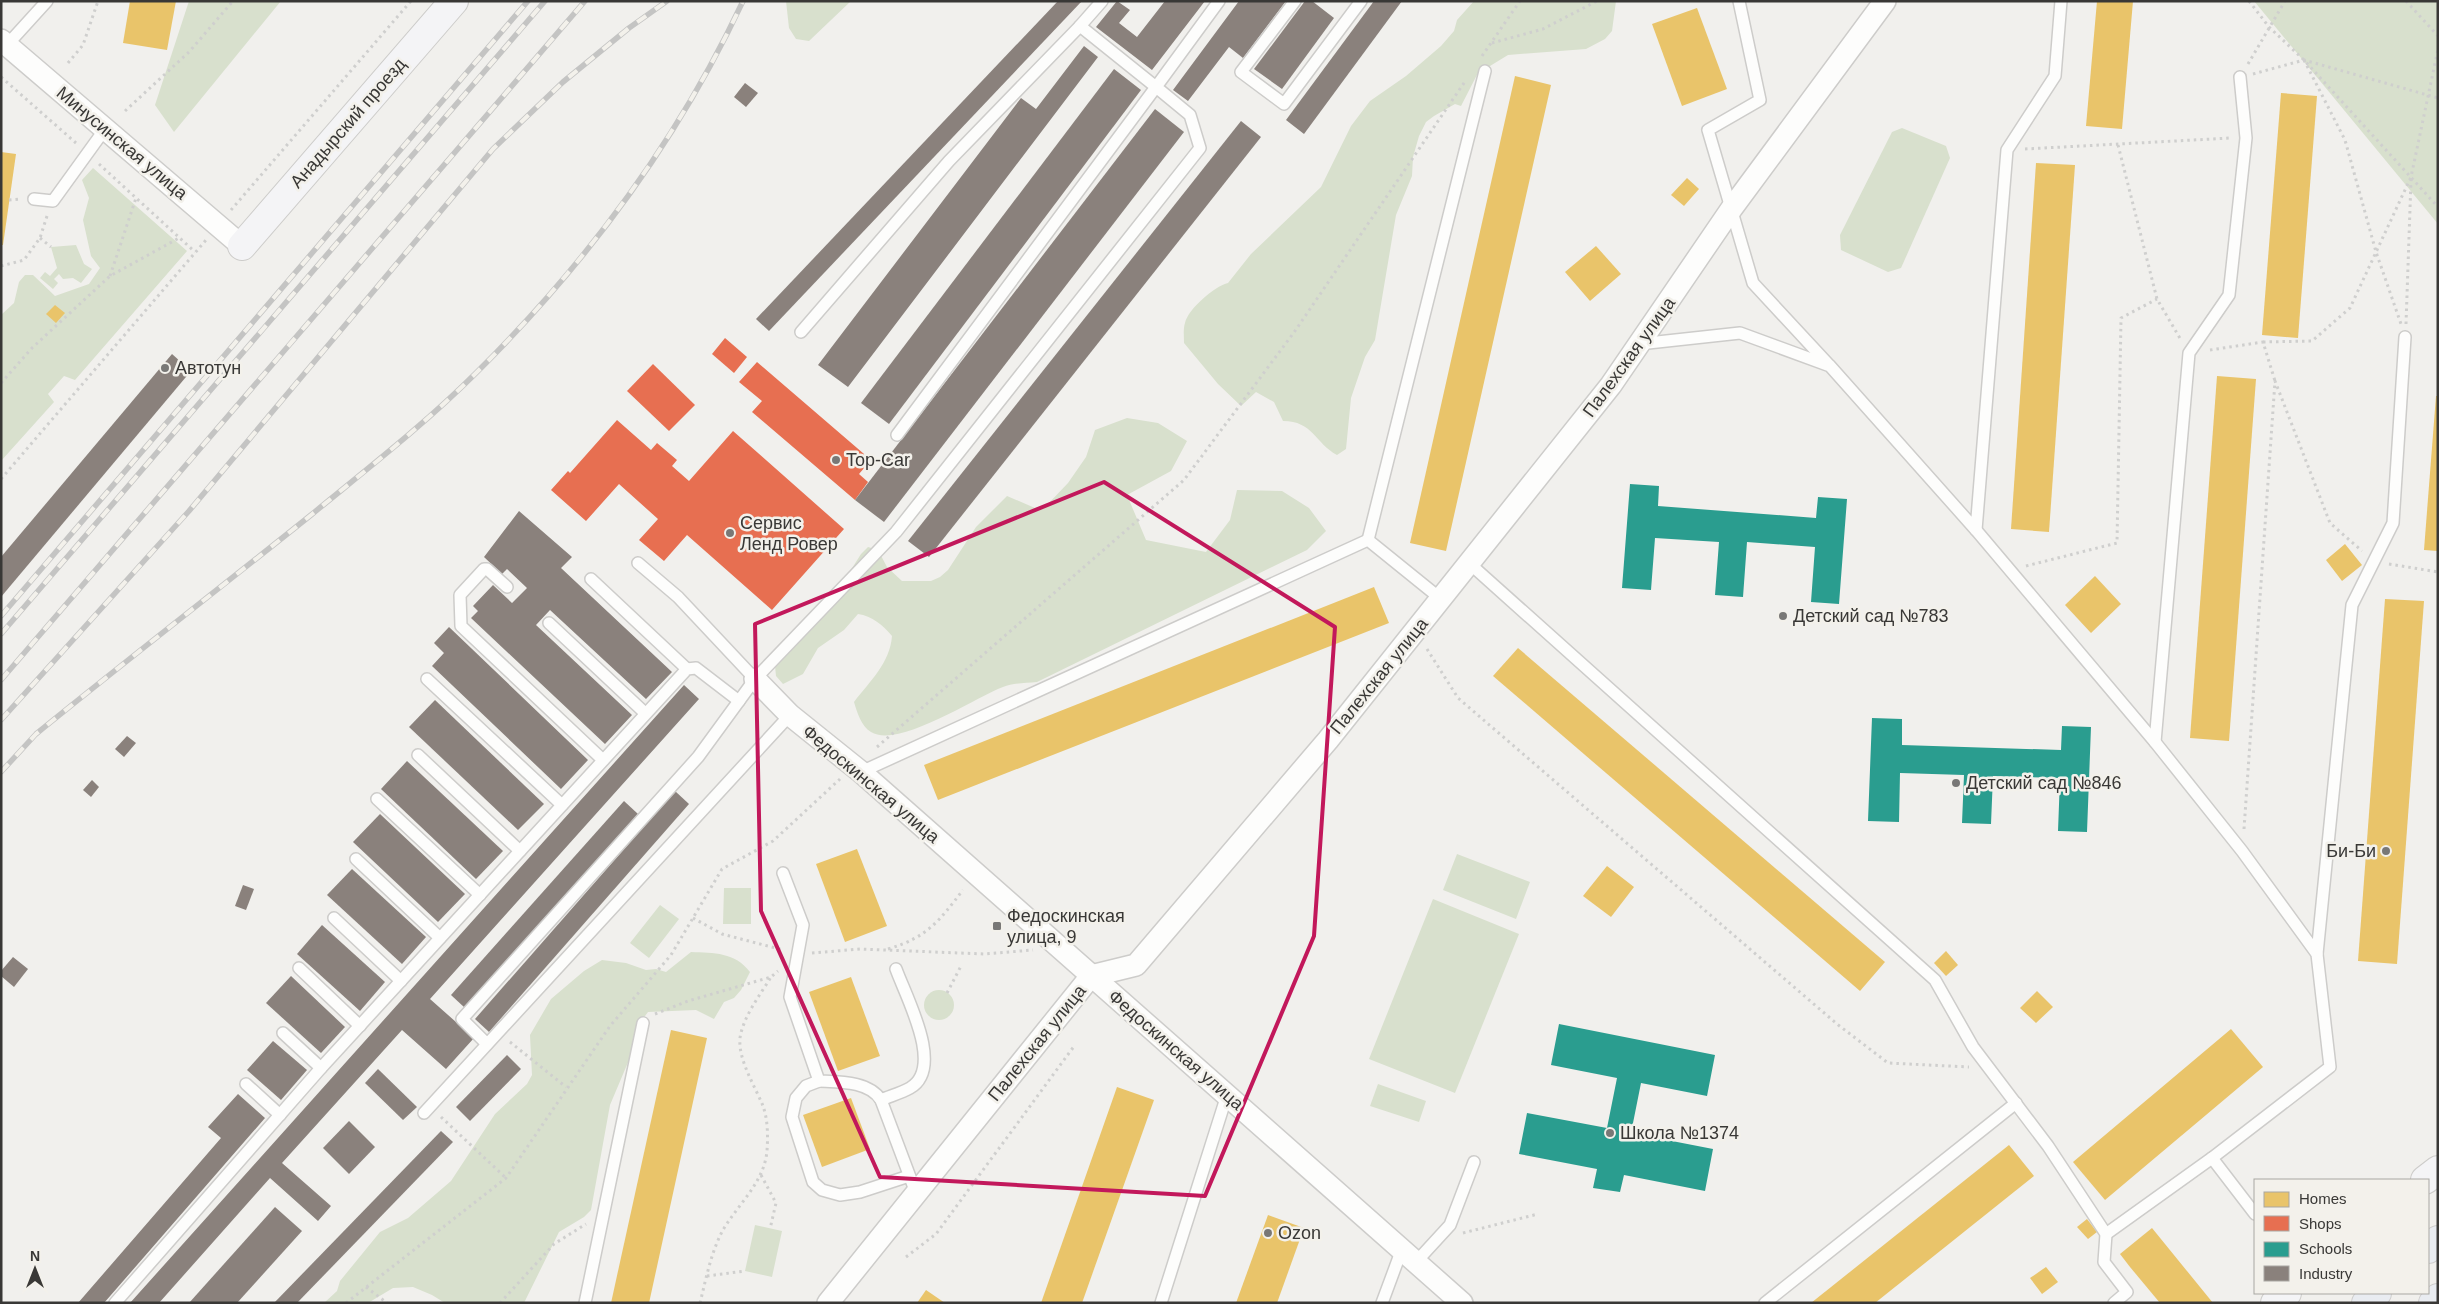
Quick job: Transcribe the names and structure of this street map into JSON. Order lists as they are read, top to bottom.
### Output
{
  "streets": {
    "street": [
      "Анадырский проезд",
      "Минусинская улица",
      "Палехская улица",
      "Федоскинская улица"
    ]
  },
  "crossings": [
    ["Анадырский проезд", "Минусинская улица"],
    ["Палехская улица", "Федоскинская улица"]
  ],
  "places": {
    "other": [
      "Автотун",
      "Top-Car",
      "Сервис Ленд Ровер",
      "Детский сад №783",
      "Детский сад №846",
      "Би-Би",
      "Школа №1374",
      "Ozon"
    ],
    "transit": ["Федоскинская улица, 9"]
  },
  "legend": [
    "Homes",
    "Shops",
    "Schools",
    "Industry"
  ],
  "north": "top"
}
